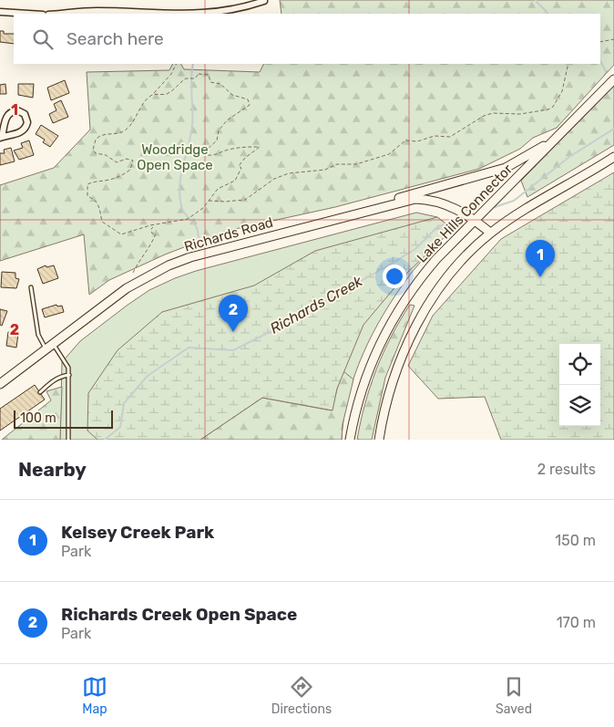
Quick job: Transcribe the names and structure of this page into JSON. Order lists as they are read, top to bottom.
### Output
{
  "streets": {
    "main road": ["Lake Hills Connector", "Richards Road"]
  },
  "crossings": [
    ["Lake Hills Connector", "Richards Road"]
  ],
  "water": ["Richards Creek"],
  "parks": ["Woodridge Open Space"],
  "scale_bar": "100 m",
  "page": {
    "search": "Search here",
    "pins": ["1", "2"],
    "scale": "100 m",
    "heading": ["Nearby", "2 results"],
    "list": [
      {
        "mark": "1",
        "name": "Kelsey Creek Park",
        "note": "Park",
        "value": "150 m"
      },
      {
        "mark": "2",
        "name": "Richards Creek Open Space",
        "note": "Park",
        "value": "170 m"
      }
    ],
    "nav": ["Map", "Directions", "Saved"]
  },
  "grid": {
    "rows": ["1", "2"]
  }
}
